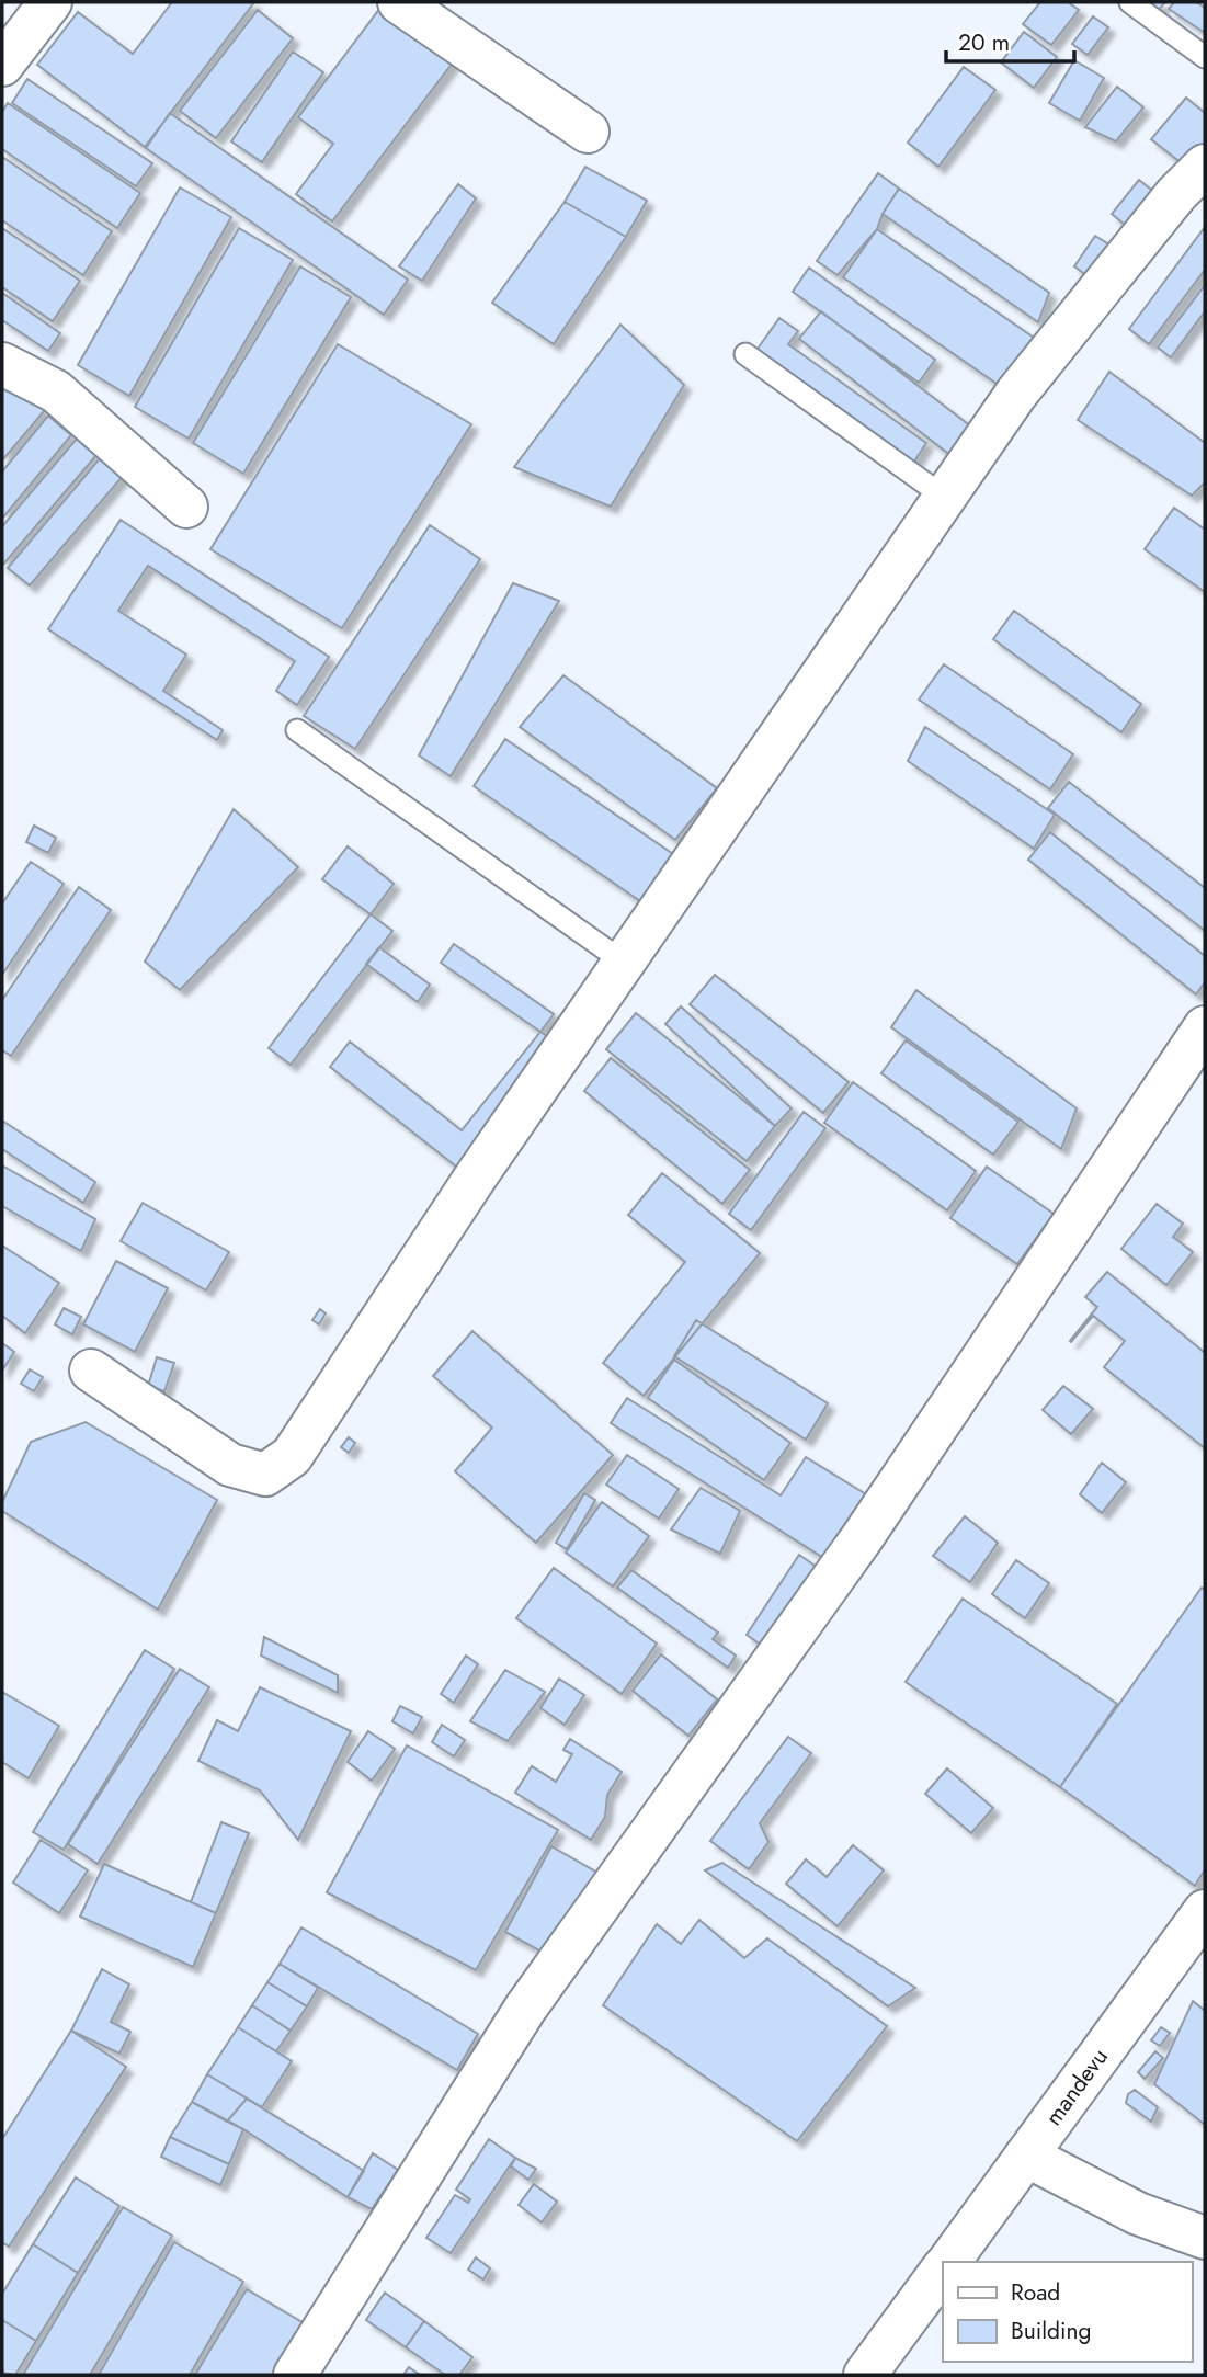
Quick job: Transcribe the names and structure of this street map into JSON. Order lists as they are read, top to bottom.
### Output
{
  "streets": {
    "street": ["mandevu"]
  },
  "legend": ["Road", "Building"],
  "scale_bar": "20 m"
}
